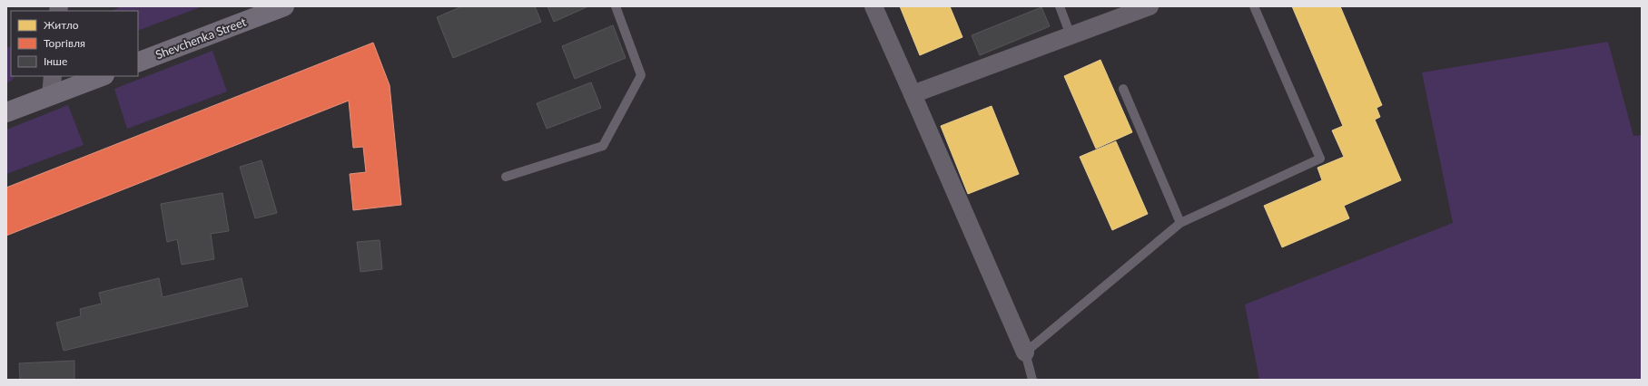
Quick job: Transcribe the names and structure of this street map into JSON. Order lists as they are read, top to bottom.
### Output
{
  "streets": {
    "main road": ["Shevchenka Street"]
  },
  "legend": ["Житло", "Торгівля", "Інше"]
}
